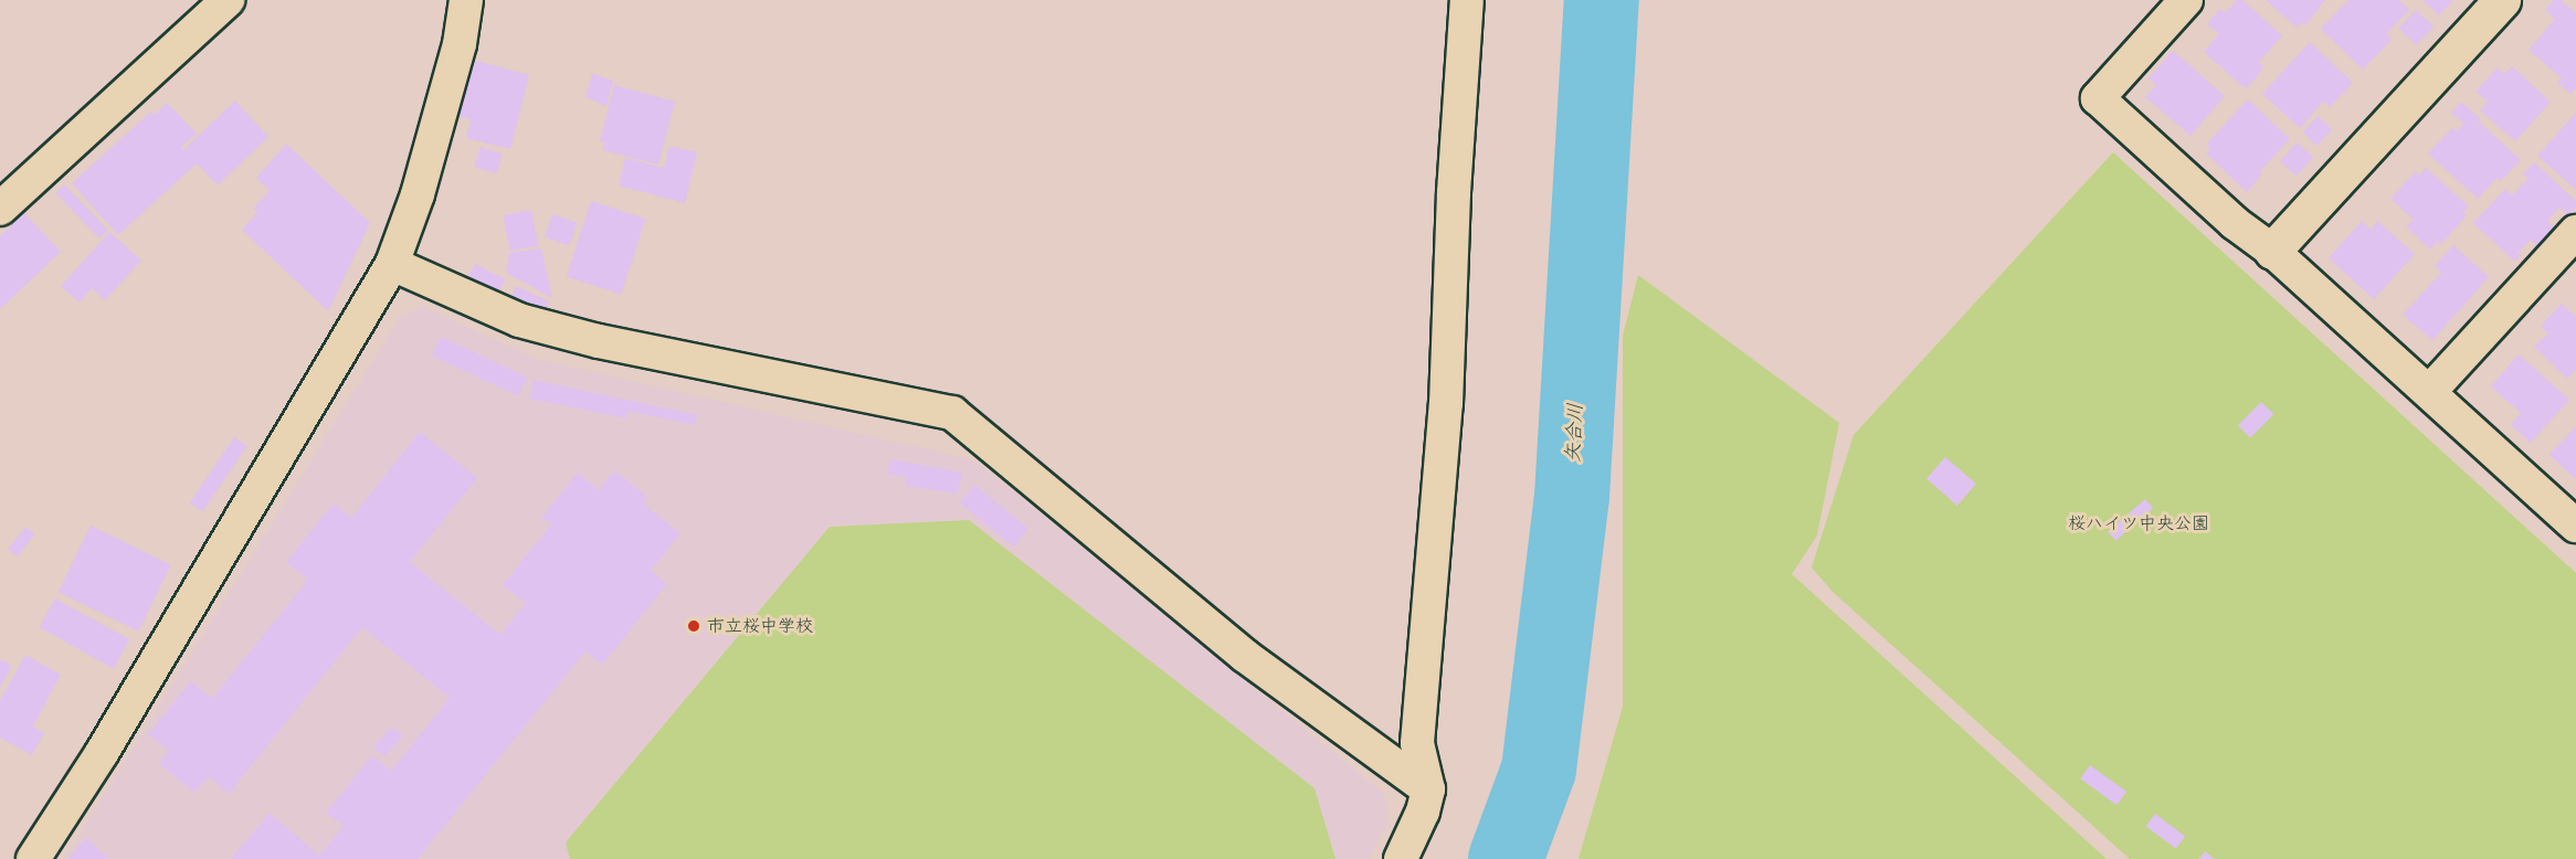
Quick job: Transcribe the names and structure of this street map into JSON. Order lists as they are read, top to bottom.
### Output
{
  "water": ["矢合川"],
  "parks": ["桜ハイツ中央公園"],
  "places": ["市立桜中学校"]
}
